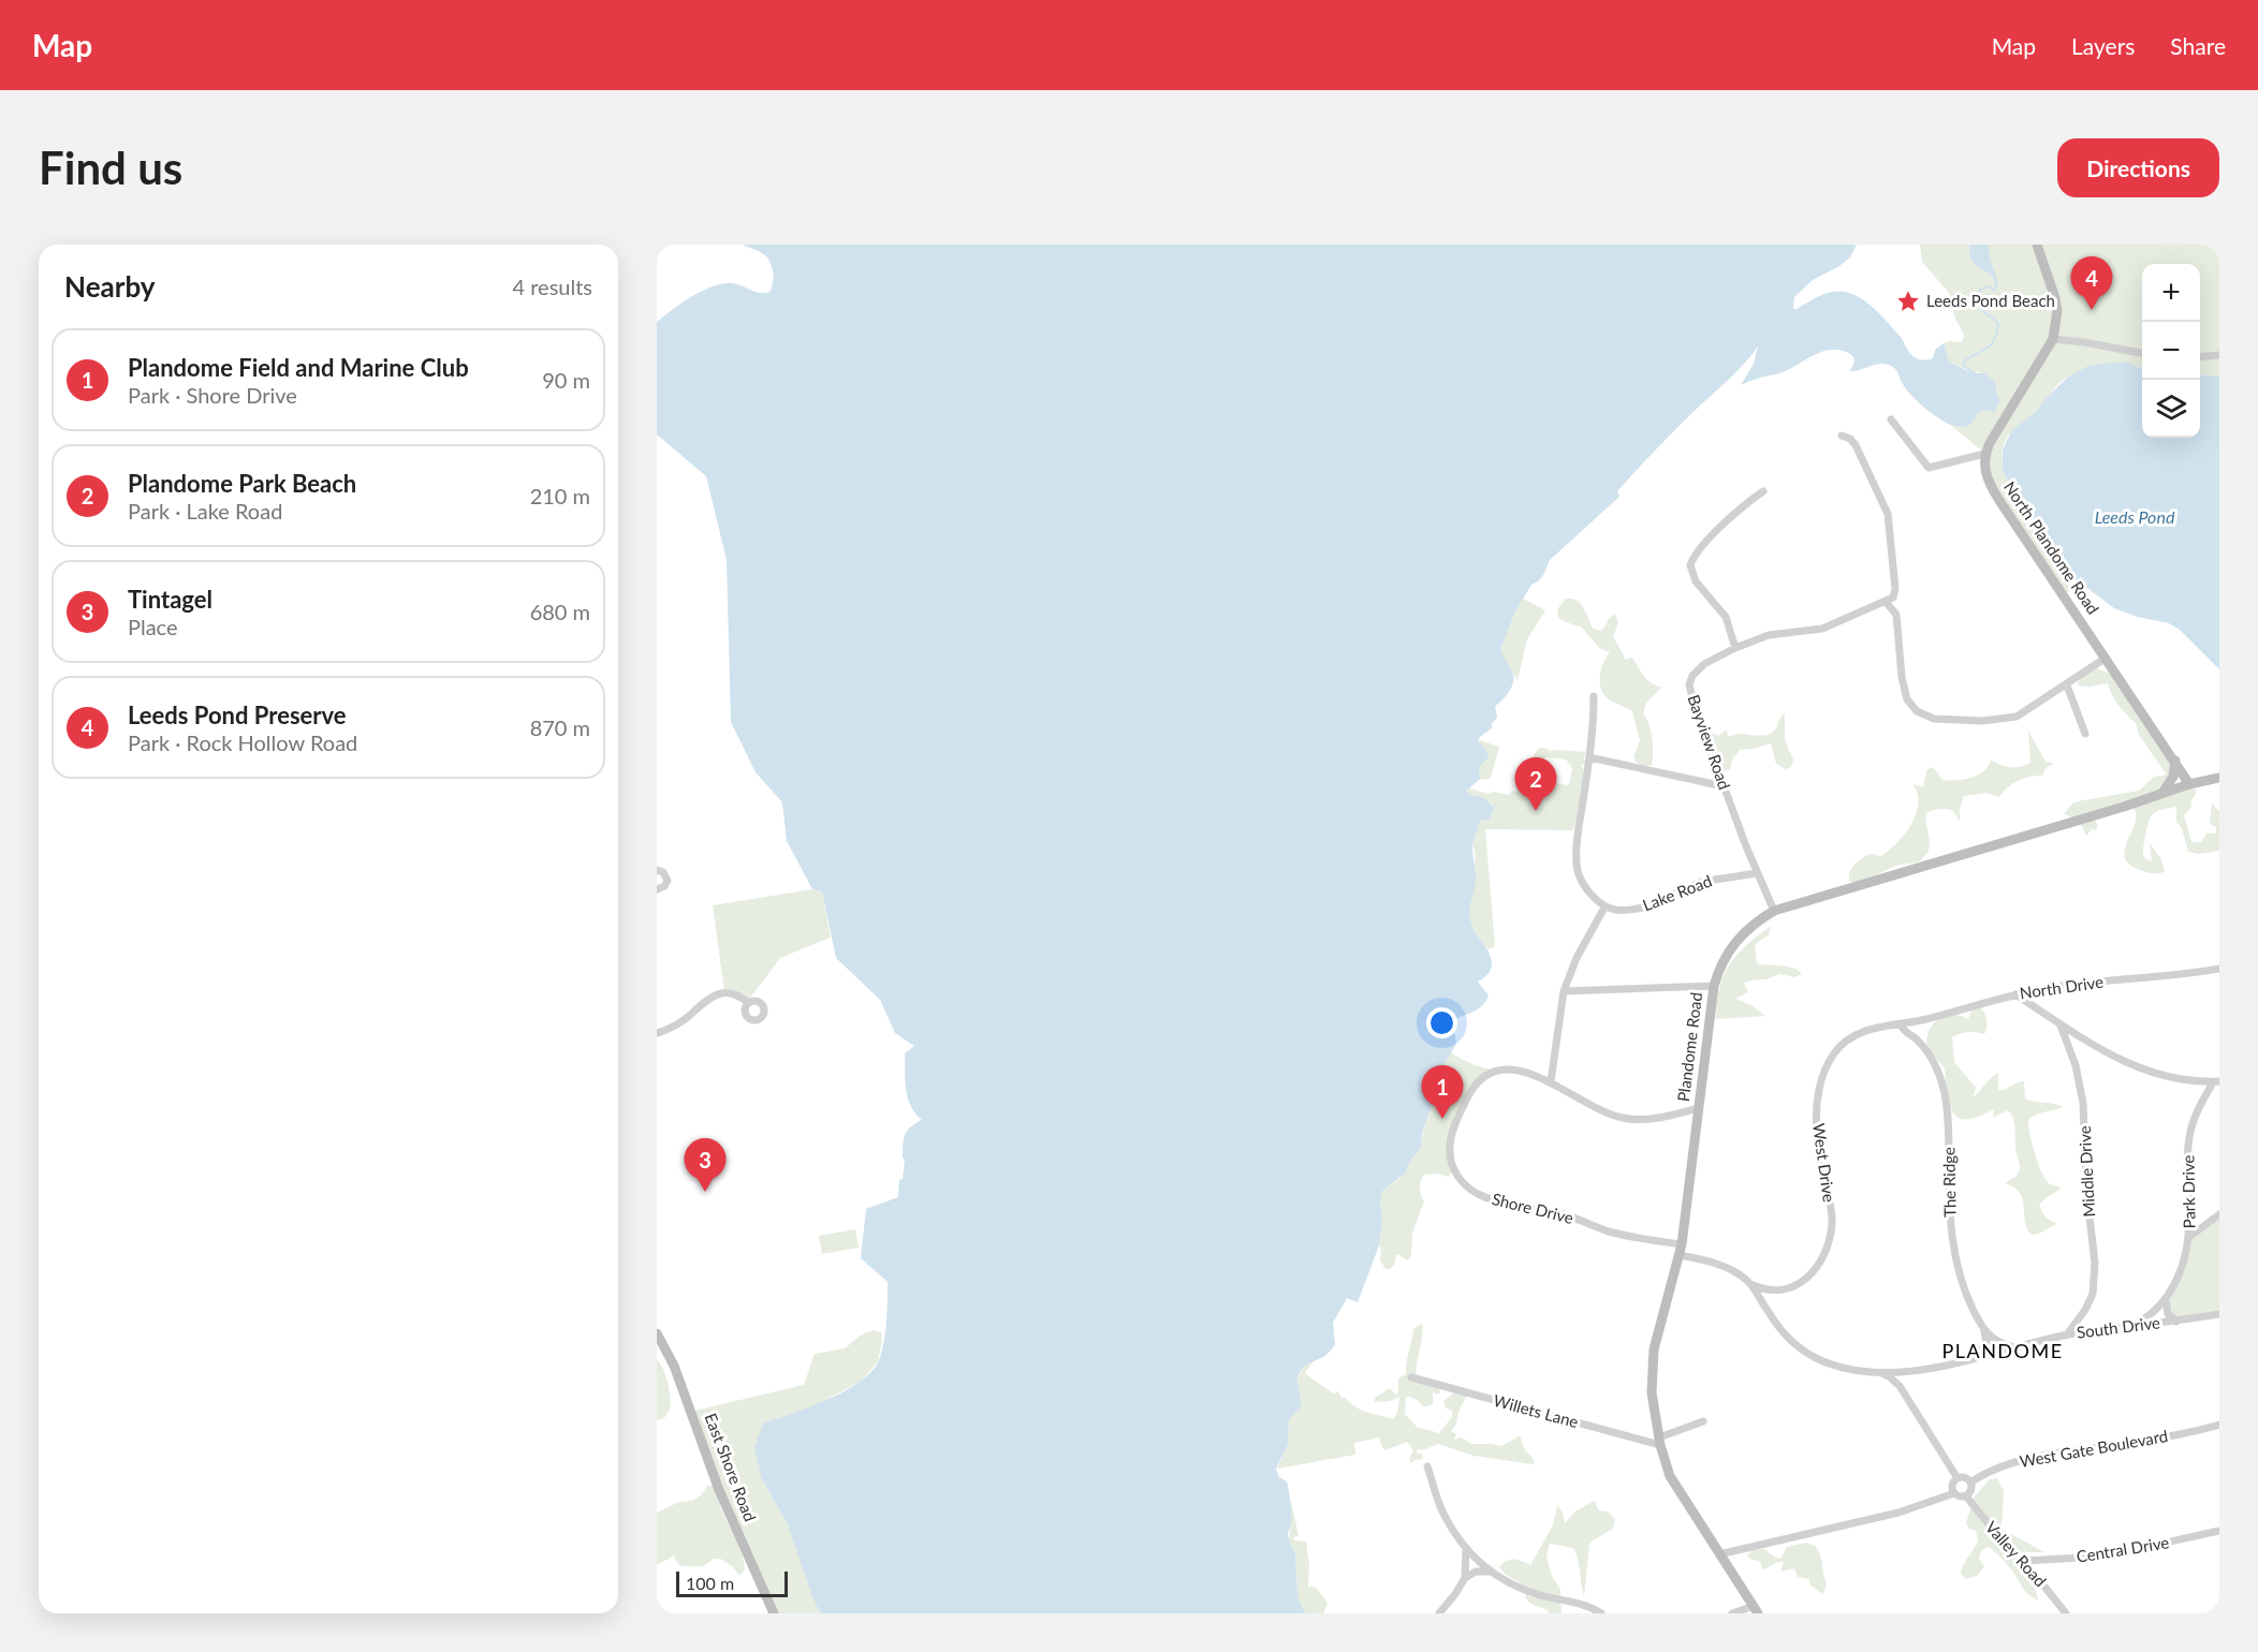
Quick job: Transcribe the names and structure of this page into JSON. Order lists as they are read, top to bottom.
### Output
{
  "streets": {
    "main road": ["North Plandome Road", "Plandome Road", "East Shore Road"],
    "street": [
      "Bayview Road",
      "Lake Road",
      "North Drive",
      "West Drive",
      "Middle Drive",
      "The Ridge",
      "Park Drive",
      "Shore Drive",
      "South Drive",
      "Willets Lane",
      "West Gate Boulevard",
      "Central Drive",
      "Valley Road"
    ]
  },
  "crossings": [
    ["North Plandome Road", "Plandome Road"],
    ["Bayview Road", "Lake Road"],
    ["Bayview Road", "Plandome Road"],
    ["North Drive", "West Drive"],
    ["North Drive", "The Ridge"],
    ["Plandome Road", "Shore Drive"],
    ["Plandome Road", "South Drive"],
    ["Plandome Road", "Willets Lane"],
    ["West Drive", "The Ridge"],
    ["Middle Drive", "South Drive"],
    ["The Ridge", "South Drive"],
    ["Park Drive", "South Drive"],
    ["West Gate Boulevard", "Valley Road"],
    ["Central Drive", "Valley Road"]
  ],
  "districts": ["PLANDOME"],
  "water": ["Leeds Pond"],
  "places": {
    "place": ["Leeds Pond Beach"]
  },
  "scale_bar": "100 m",
  "page": {
    "header": "Map",
    "nav": ["Map", "Layers", "Share"],
    "buttons": "Directions",
    "title": "Find us",
    "heading": ["Nearby", "4 results"],
    "pins": [
      "4",
      "2",
      "1",
      "3"
    ],
    "map_buttons": ["+", "−"],
    "list": [
      {
        "mark": "1",
        "name": "Plandome Field and Marine Club",
        "note": "Park · Shore Drive",
        "value": "90 m"
      },
      {
        "mark": "2",
        "name": "Plandome Park Beach",
        "note": "Park · Lake Road",
        "value": "210 m"
      },
      {
        "mark": "3",
        "name": "Tintagel",
        "note": "Place",
        "value": "680 m"
      },
      {
        "mark": "4",
        "name": "Leeds Pond Preserve",
        "note": "Park · Rock Hollow Road",
        "value": "870 m"
      }
    ],
    "scale": "100 m"
  }
}
